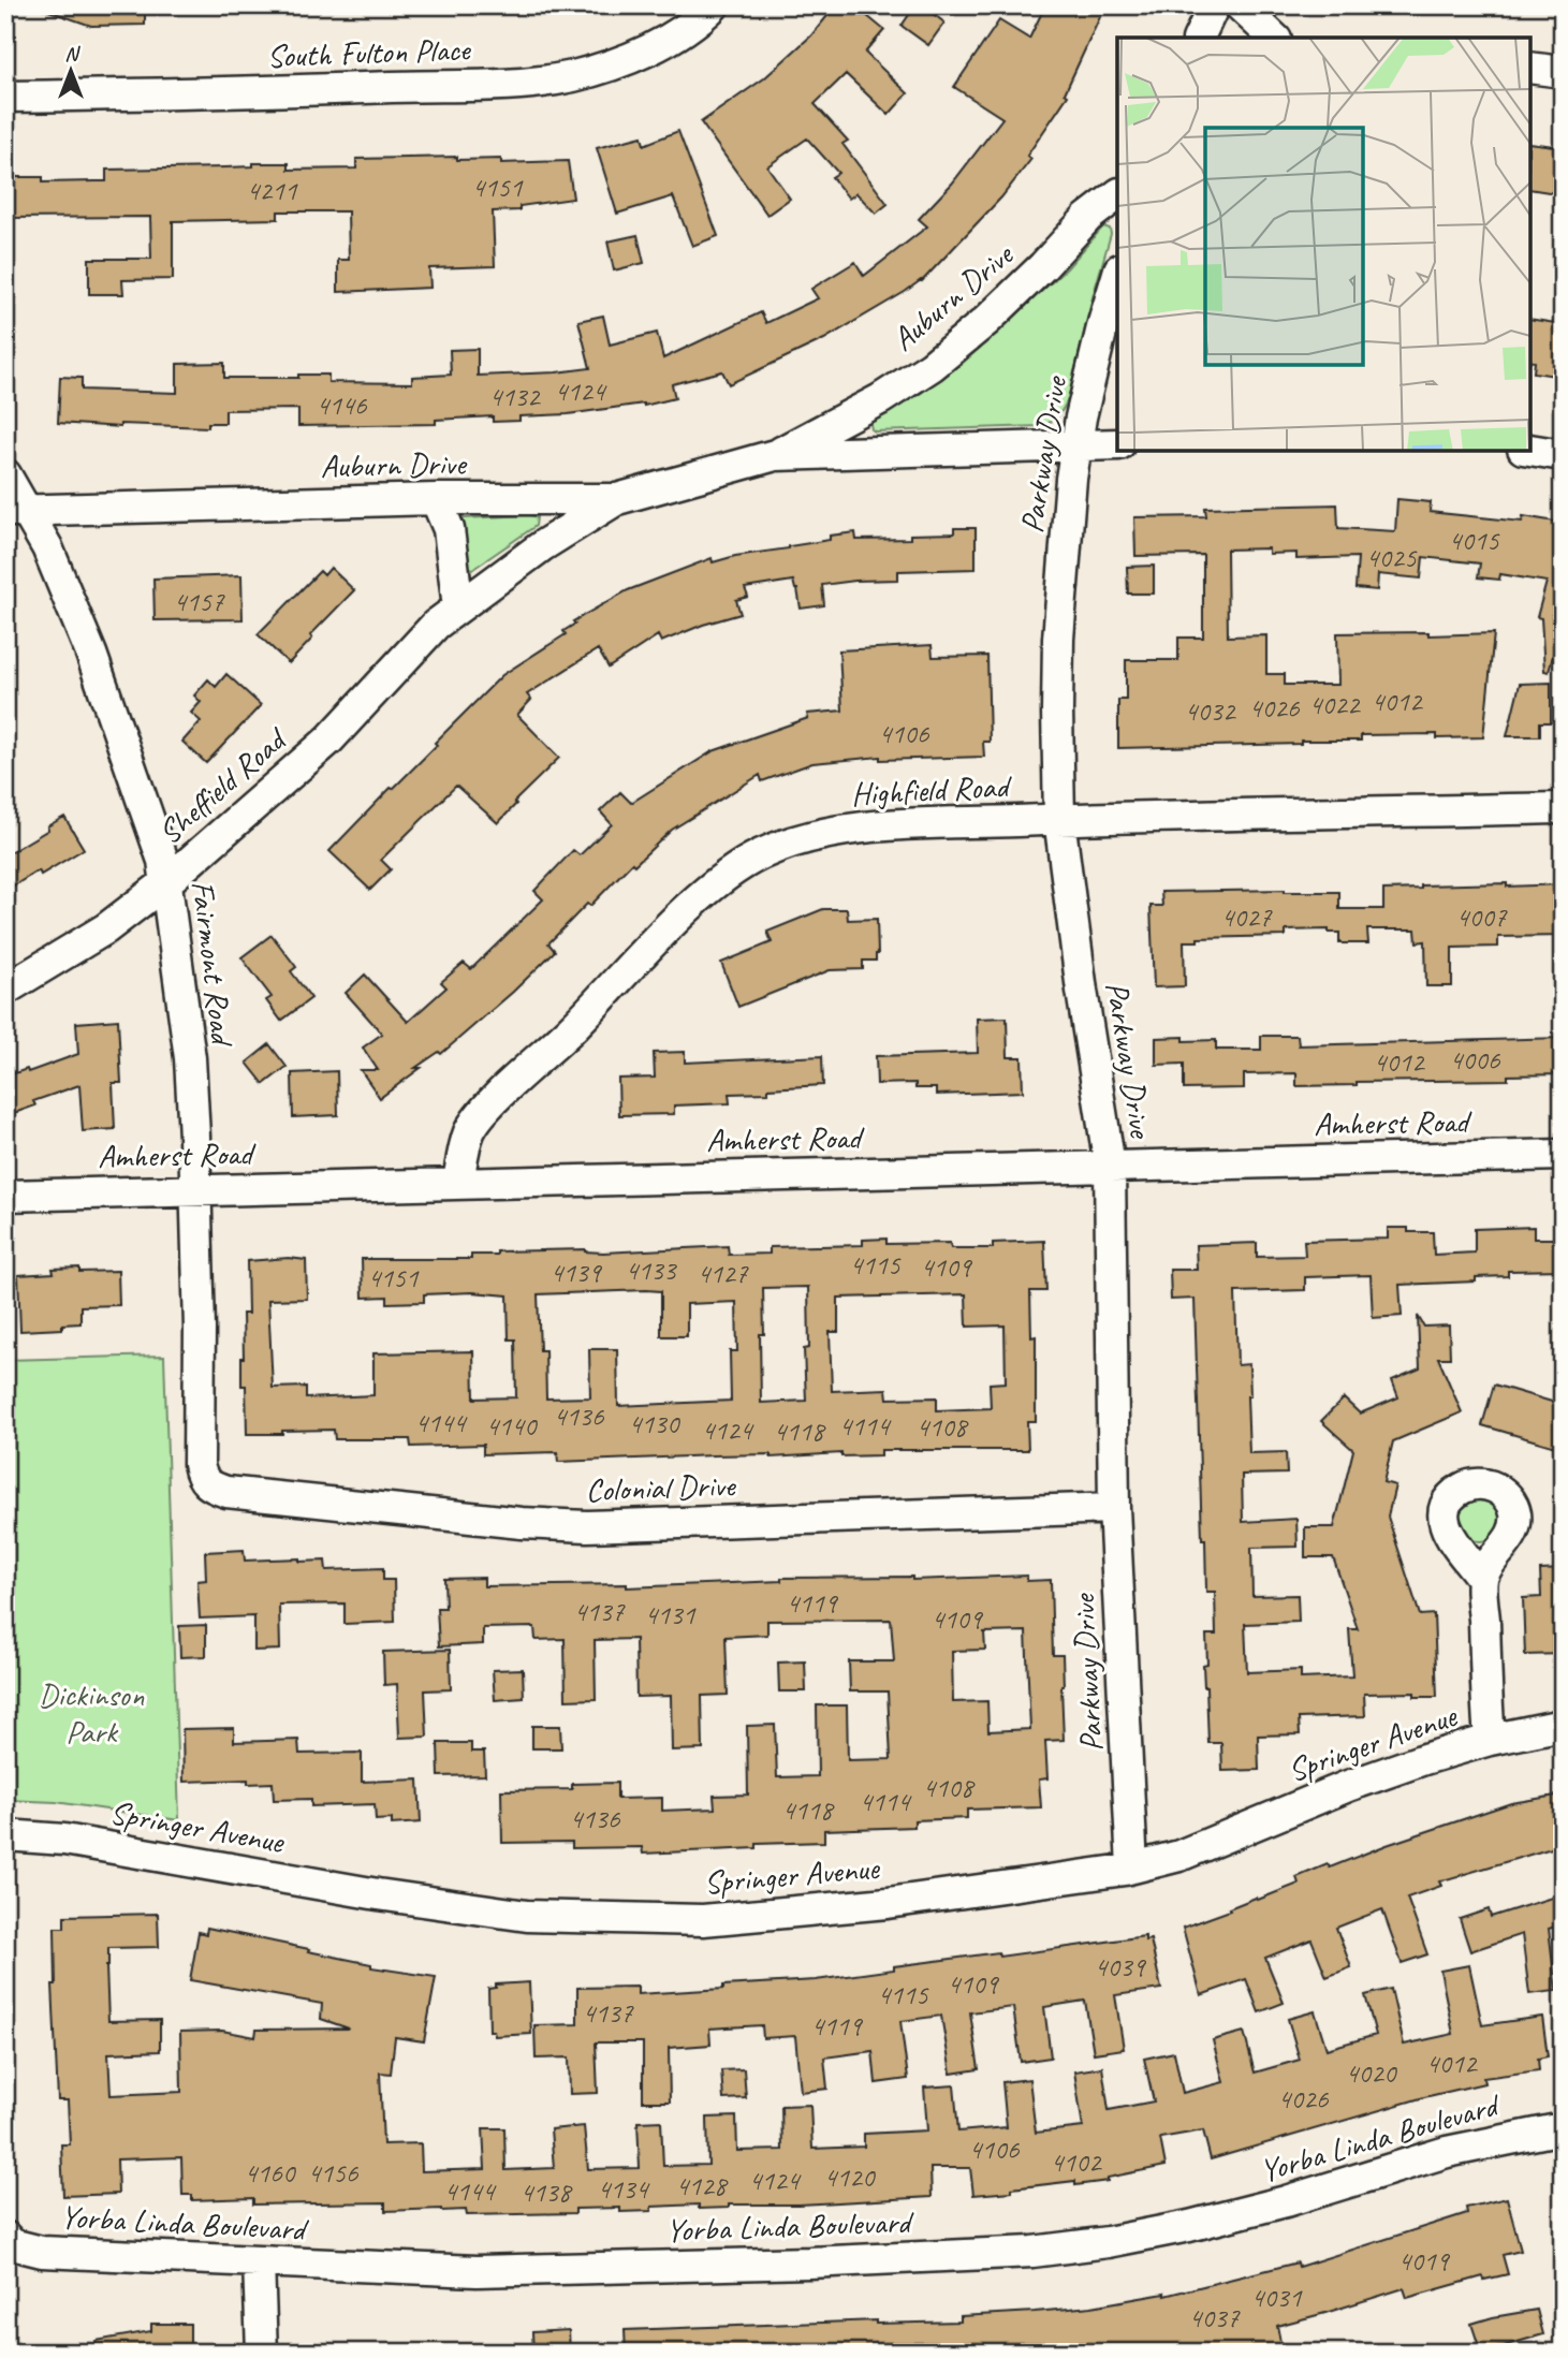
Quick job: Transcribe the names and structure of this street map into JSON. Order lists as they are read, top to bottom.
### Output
{
  "streets": {
    "street": [
      "South Fulton Place",
      "Auburn Drive",
      "Parkway Drive",
      "Sheffield Road",
      "Highfield Road",
      "Fairmont Road",
      "Amherst Road",
      "Colonial Drive",
      "Springer Avenue",
      "Yorba Linda Boulevard"
    ]
  },
  "crossings": [
    ["Auburn Drive", "Parkway Drive"],
    ["Auburn Drive", "Sheffield Road"],
    ["Auburn Drive", "Fairmont Road"],
    ["Parkway Drive", "Highfield Road"],
    ["Parkway Drive", "Amherst Road"],
    ["Parkway Drive", "Colonial Drive"],
    ["Parkway Drive", "Springer Avenue"],
    ["Sheffield Road", "Fairmont Road"],
    ["Highfield Road", "Amherst Road"],
    ["Fairmont Road", "Amherst Road"],
    ["Fairmont Road", "Colonial Drive"]
  ],
  "parks": ["Dickinson Park"],
  "house_numbers": [
    "4151",
    "4211",
    "4124",
    "4132",
    "4146",
    "4015",
    "4025",
    "4157",
    "4012",
    "4022",
    "4026",
    "4032",
    "4106",
    "4027",
    "4007",
    "4006",
    "4012",
    "4115",
    "4109",
    "4133",
    "4139",
    "4127",
    "4151",
    "4136",
    "4144",
    "4130",
    "4140",
    "4114",
    "4108",
    "4124",
    "4118",
    "4119",
    "4137",
    "4131",
    "4109",
    "4108",
    "4114",
    "4118",
    "4136",
    "4039",
    "4109",
    "4115",
    "4137",
    "4119",
    "4012",
    "4020",
    "4026",
    "4106",
    "4102",
    "4160",
    "4156",
    "4120",
    "4124",
    "4128",
    "4134",
    "4144",
    "4138",
    "4019",
    "4031",
    "4037"
  ],
  "north": "top"
}
